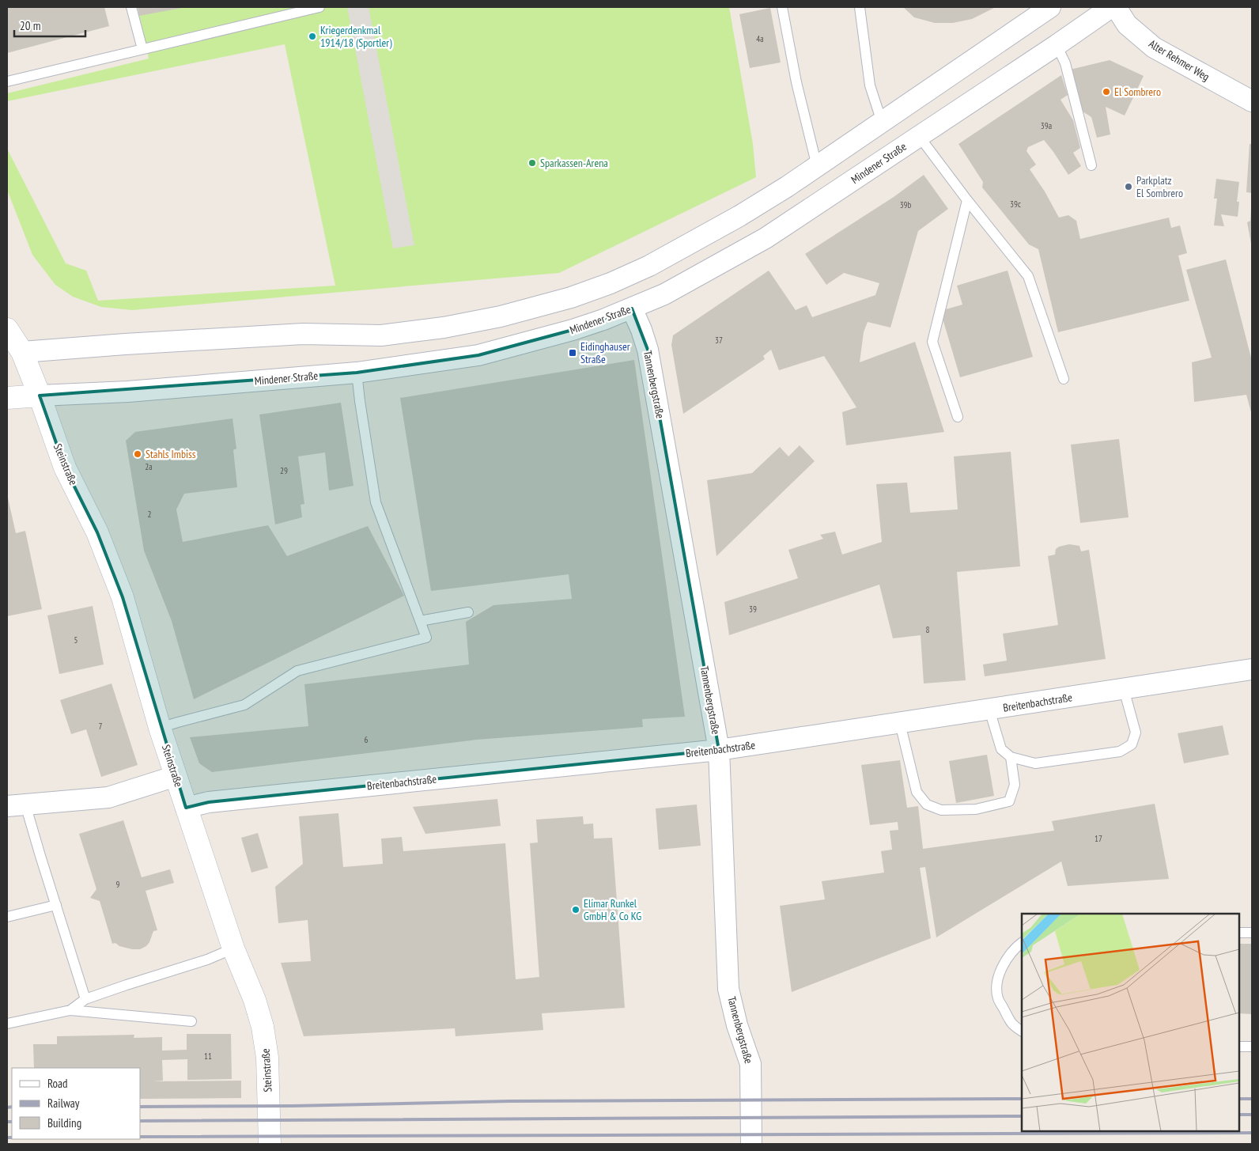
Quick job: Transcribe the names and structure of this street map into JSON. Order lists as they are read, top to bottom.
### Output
{
  "streets": {
    "main road": ["Mindener Straße", "Steinstraße"],
    "street": ["Alter Rehmer Weg", "Tannenbergstraße", "Breitenbachstraße"]
  },
  "crossings": [
    ["Mindener Straße", "Tannenbergstraße"],
    ["Mindener Straße", "Steinstraße"],
    ["Tannenbergstraße", "Breitenbachstraße"],
    ["Steinstraße", "Breitenbachstraße"]
  ],
  "places": {
    "other": [
      "Kriegerdenkmal 1914/18 (Sportler)",
      "El Sombrero",
      "Sparkassen-Arena",
      "Parkplatz El Sombrero",
      "Stahls Imbiss",
      "Elimar Runkel GmbH & Co KG"
    ],
    "transit": ["Eidinghauser Straße"]
  },
  "house_numbers": [
    "4a",
    "39a",
    "39c",
    "39b",
    "37",
    "2a",
    "29",
    "2",
    "39",
    "8",
    "5",
    "7",
    "6",
    "17",
    "9",
    "11"
  ],
  "legend": ["Road", "Railway", "Building"],
  "scale_bar": "20 m"
}
